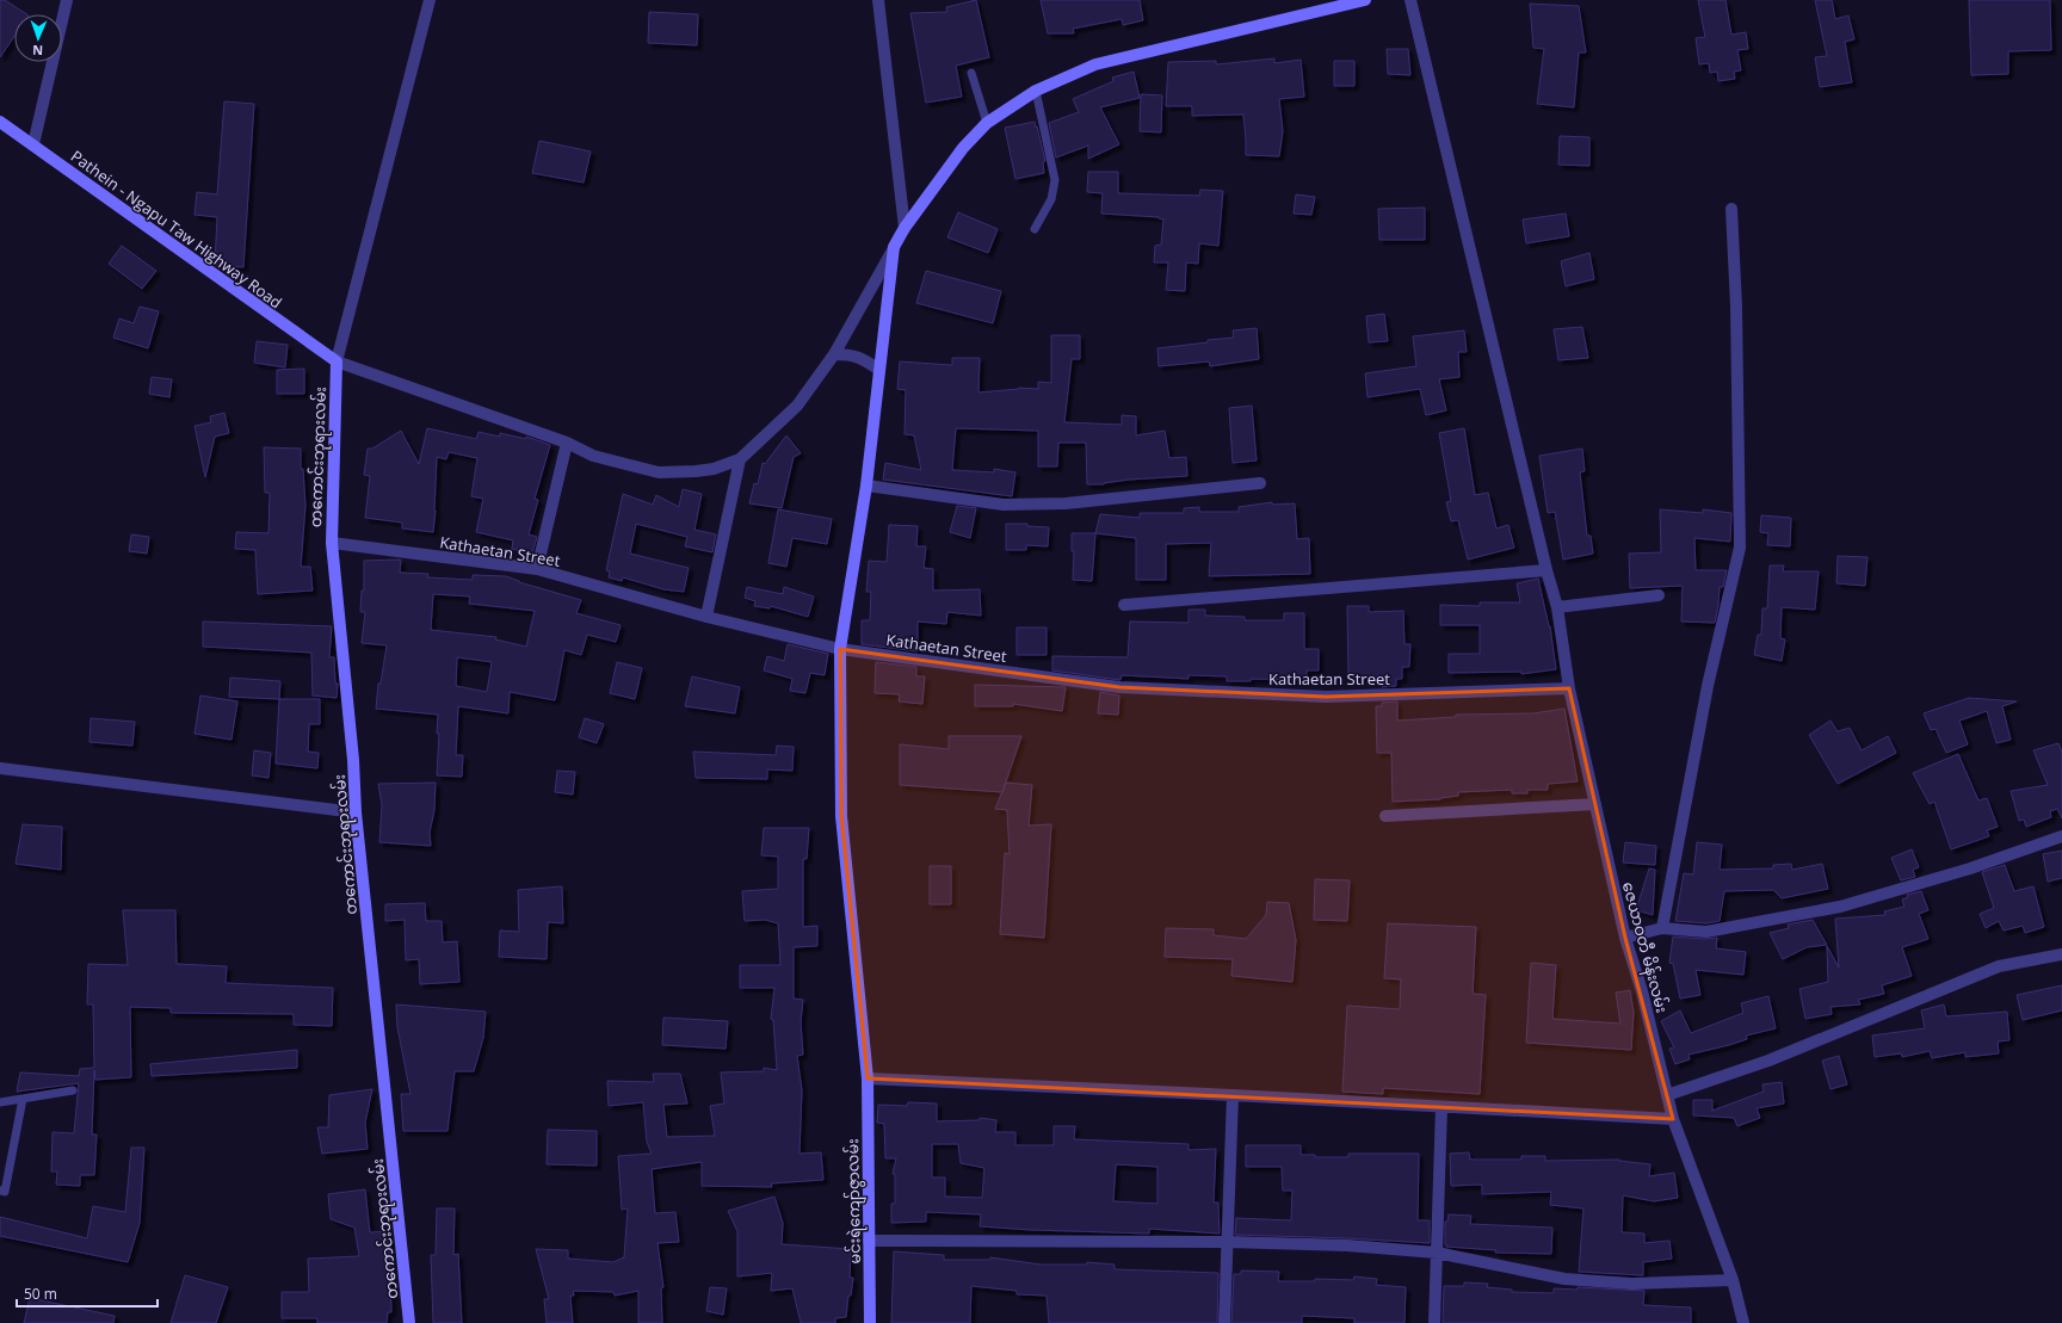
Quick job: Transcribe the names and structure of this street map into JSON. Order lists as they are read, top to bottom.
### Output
{
  "streets": {
    "street": [
      "Pathein - Ngapu Taw Highway Road",
      "တကောင်းဘုရားလမ်း",
      "Kathaetan Street",
      "ဇေယာဝတီ မိန်းလမ်း",
      "မင်းရဲကျော်ဇွာလမ်း"
    ]
  },
  "crossings": [
    ["Pathein - Ngapu Taw Highway Road", "တကောင်းဘုရားလမ်း"],
    ["တကောင်းဘုရားလမ်း", "Kathaetan Street"],
    ["Kathaetan Street", "ဇေယာဝတီ မိန်းလမ်း"],
    ["Kathaetan Street", "မင်းရဲကျော်ဇွာလမ်း"]
  ],
  "scale_bar": "50 m",
  "north": "bottom"
}
